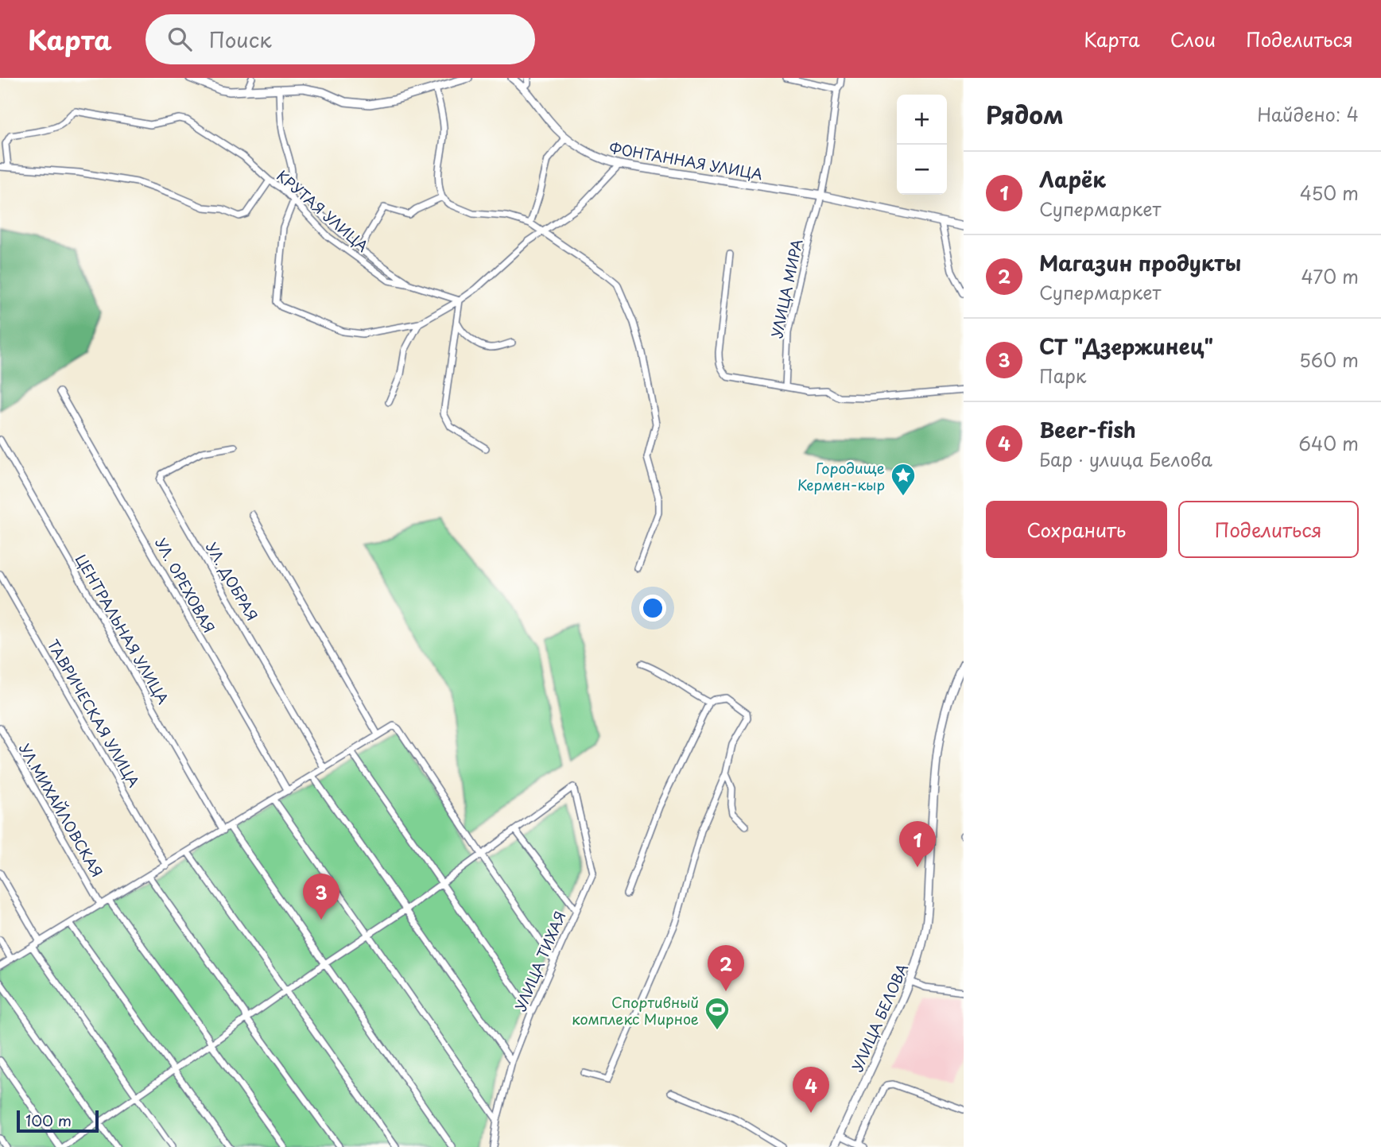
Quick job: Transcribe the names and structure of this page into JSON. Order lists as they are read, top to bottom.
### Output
{
  "streets": {
    "main road": ["ФОНТАННАЯ УЛИЦА", "УЛИЦА БЕЛОВА"],
    "street": [
      "КРУТАЯ УЛИЦА",
      "УЛИЦА МИРА",
      "УЛ. ДОБРАЯ",
      "УЛ. ОРЕХОВАЯ",
      "ЦЕНТРАЛЬНАЯ УЛИЦА",
      "ТАВРИЧЕСКАЯ УЛИЦА",
      "УЛ.МИХАЙЛОВСКАЯ",
      "УЛИЦА ТИХАЯ"
    ]
  },
  "crossings": [
    ["ФОНТАННАЯ УЛИЦА", "УЛИЦА МИРА"]
  ],
  "places": {
    "place": ["Городище Кермен-кыр"],
    "sports": ["Спортивный комплекс Мирное"]
  },
  "scale_bar": "100 m",
  "page": {
    "header": "Карта",
    "search": "Поиск",
    "nav": ["Карта", "Слои", "Поделиться"],
    "heading": ["Рядом", "Найдено: 4"],
    "map_buttons": ["+", "−"],
    "list": [
      {
        "mark": "1",
        "name": "Ларёк",
        "note": "Супермаркет",
        "value": "450 m"
      },
      {
        "mark": "2",
        "name": "Магазин продукты",
        "note": "Супермаркет",
        "value": "470 m"
      },
      {
        "mark": "3",
        "name": "СТ \"Дзержинец\"",
        "note": "Парк",
        "value": "560 m"
      },
      {
        "mark": "4",
        "name": "Beer-fish",
        "note": "Бар · улица Белова",
        "value": "640 m"
      }
    ],
    "buttons": ["Сохранить", "Поделиться"],
    "pins": [
      "1",
      "3",
      "2",
      "4"
    ],
    "scale": "100 m"
  }
}
